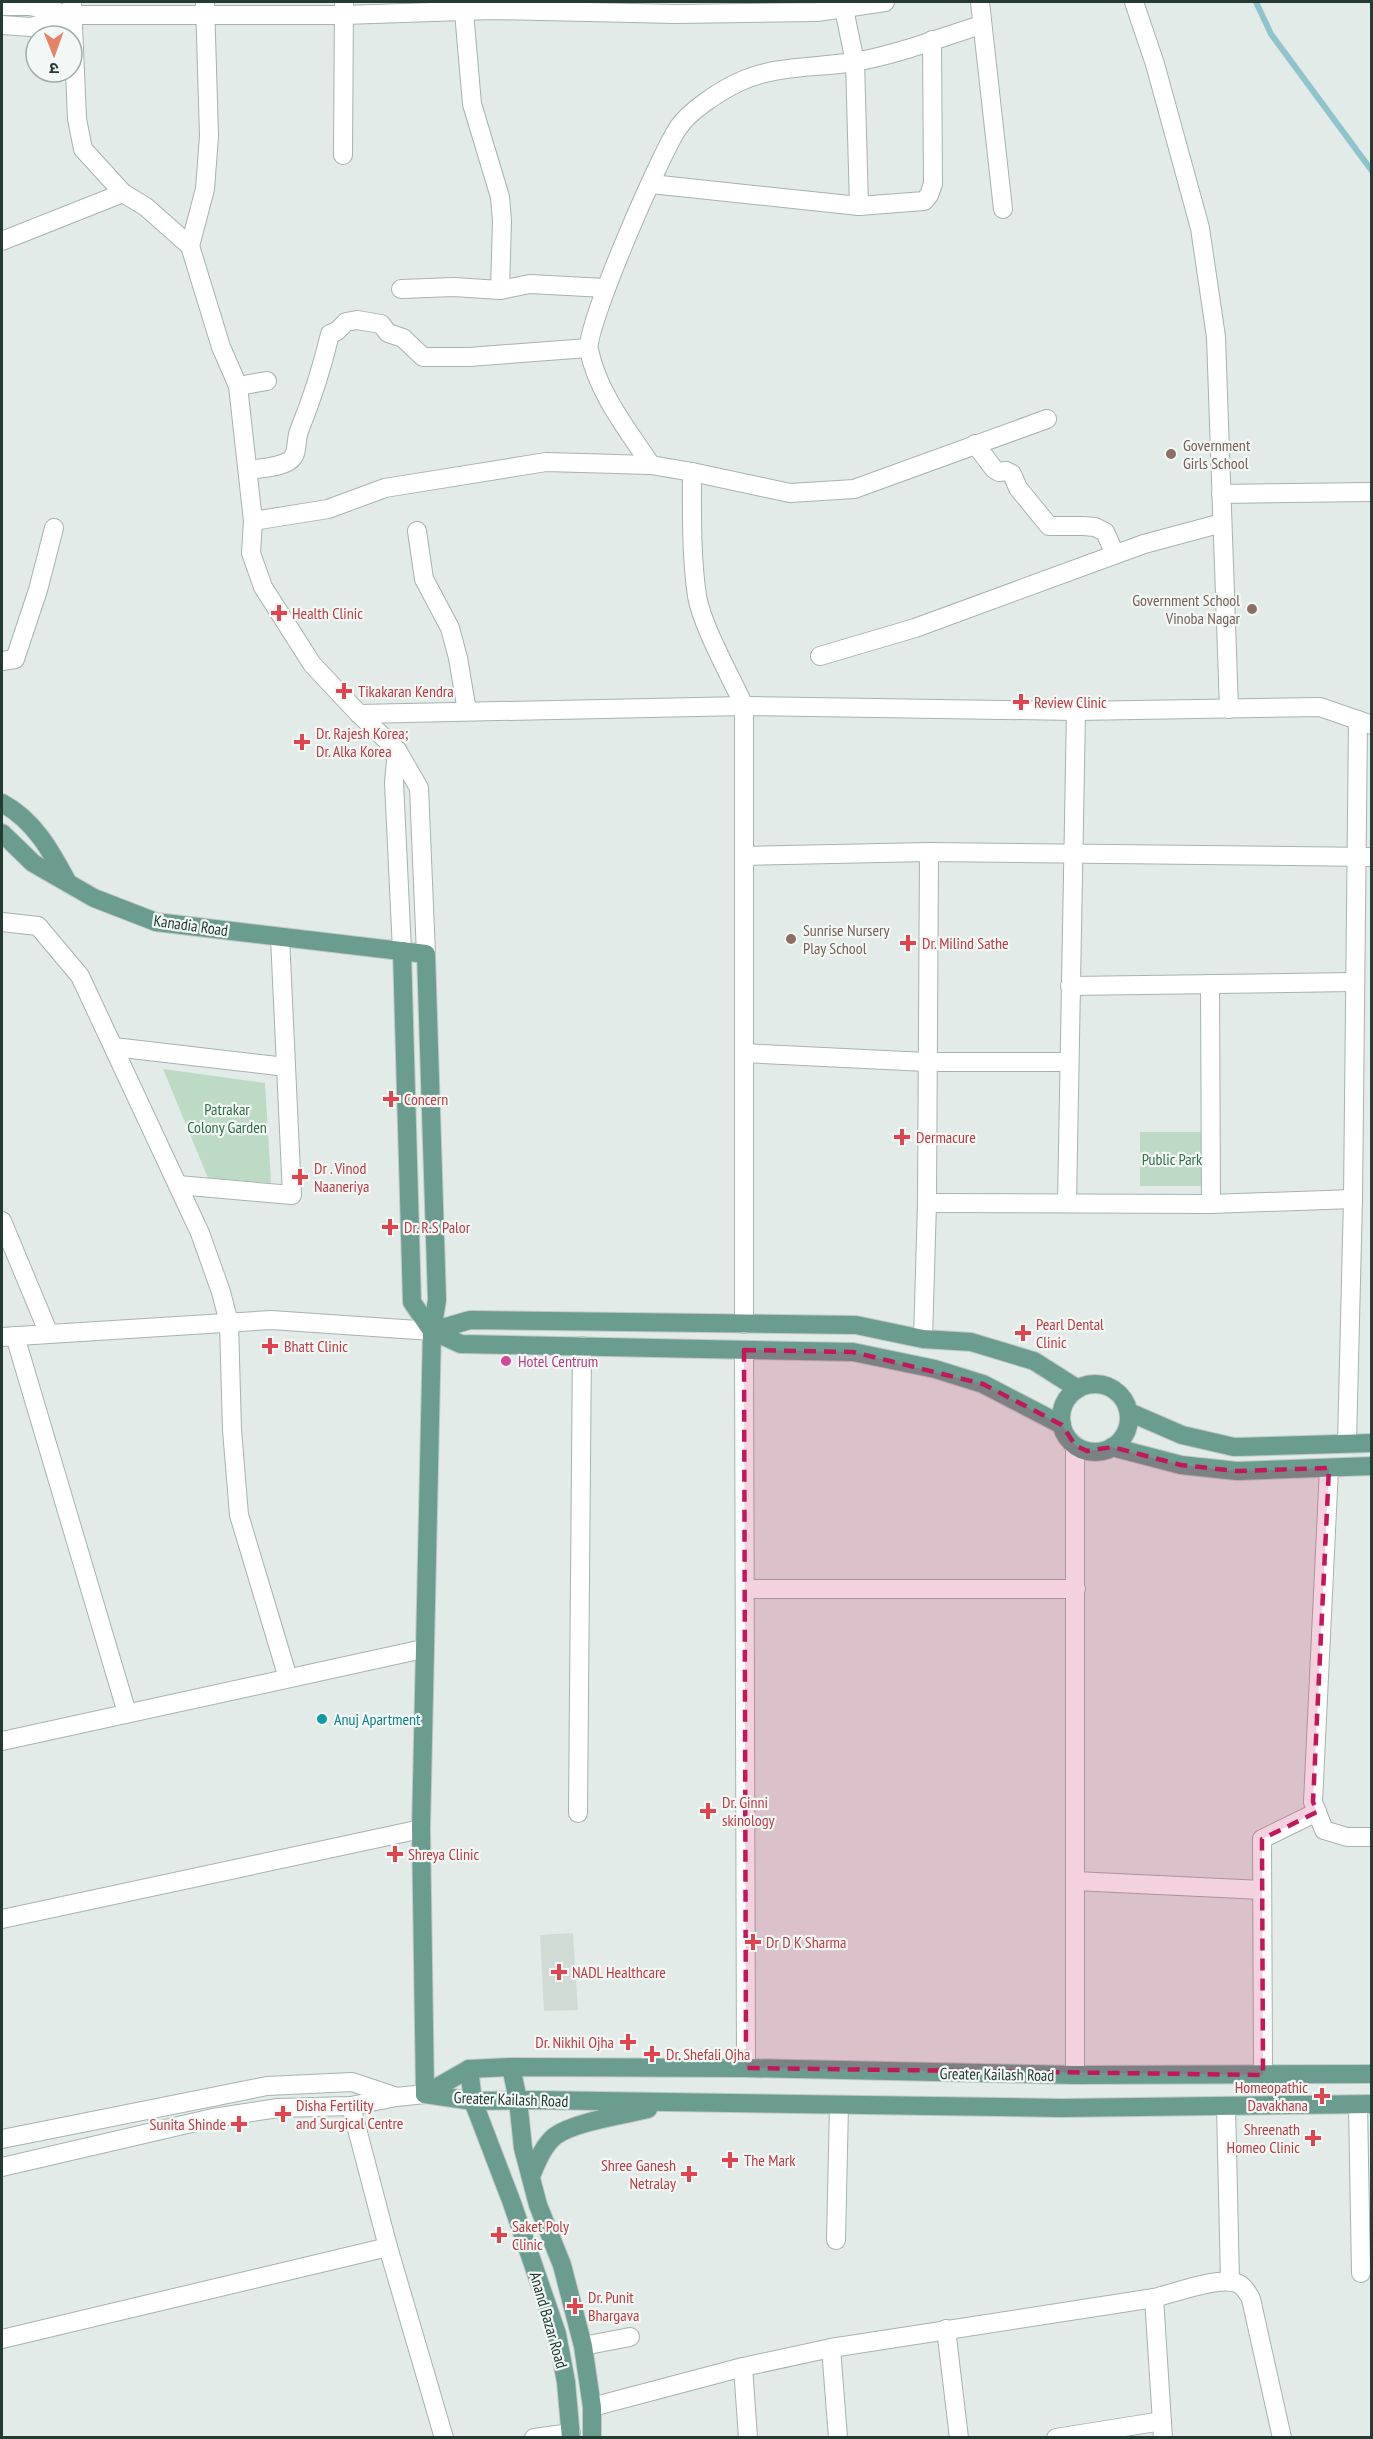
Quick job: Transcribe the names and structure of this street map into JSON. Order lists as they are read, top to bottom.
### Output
{
  "streets": {
    "main road": ["Kanadia Road", "Greater Kailash Road", "Anand Bazar Road"]
  },
  "crossings": [
    ["Greater Kailash Road", "Anand Bazar Road"]
  ],
  "parks": ["Patrakar Colony Garden", "Public Park"],
  "places": {
    "other": [
      "Government Girls School",
      "Government School Vinoba Nagar",
      "Sunrise Nursery Play School",
      "Hotel Centrum",
      "Anuj Apartment"
    ],
    "health": [
      "Health Clinic",
      "Tikakaran Kendra",
      "Review Clinic",
      "Dr. Rajesh Korea; Dr. Alka Korea",
      "Dr. Milind Sathe",
      "Concern",
      "Dermacure",
      "Dr . Vinod Naaneriya",
      "Dr. R.S Palor",
      "Pearl Dental Clinic",
      "Bhatt Clinic",
      "Dr. Ginni skinology",
      "Shreya Clinic",
      "Dr D K Sharma",
      "NADL Healthcare",
      "Dr. Nikhil Ojha",
      "Dr. Shefali Ojha",
      "Homeopathic Davakhana",
      "Disha Fertility and Surgical Centre",
      "Sunita Shinde",
      "Shreenath Homeo Clinic",
      "The Mark",
      "Shree Ganesh Netralay",
      "Saket Poly Clinic",
      "Dr. Punit Bhargava"
    ]
  },
  "north": "bottom"
}
